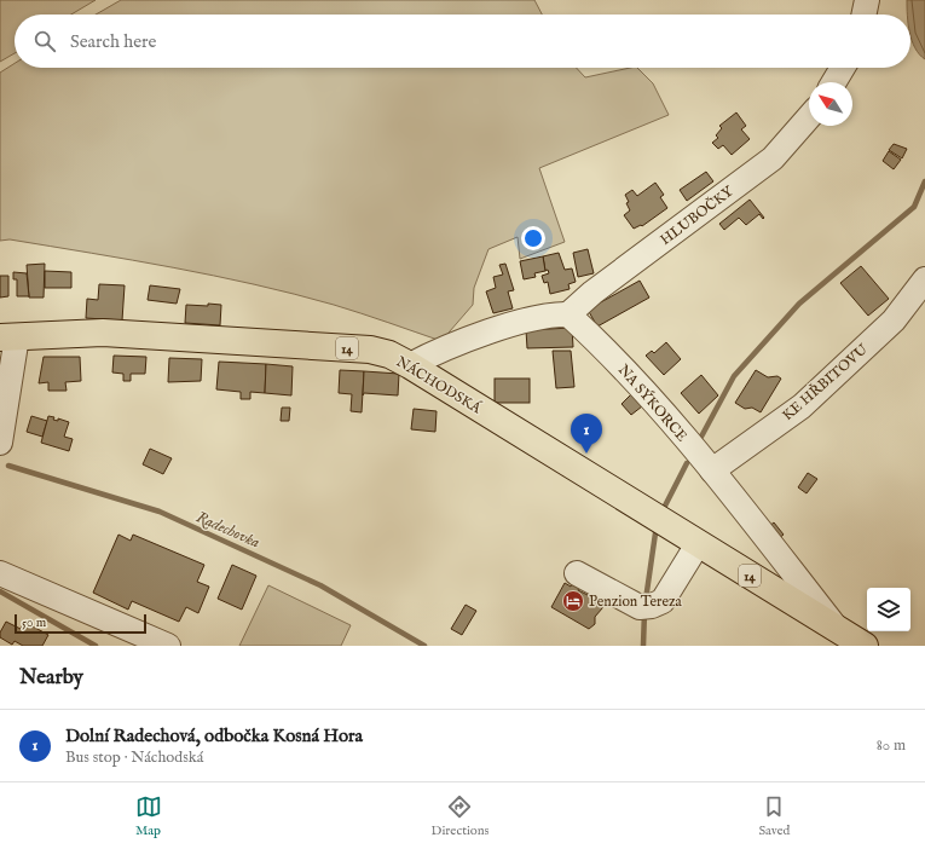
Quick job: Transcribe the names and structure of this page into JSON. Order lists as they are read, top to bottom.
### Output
{
  "streets": {
    "main road": ["14", "NÁCHODSKÁ"],
    "street": ["HLUBOČKY", "KE HŘBITOVU", "NA SÝKORCE"]
  },
  "crossings": [
    ["HLUBOČKY", "NA SÝKORCE"],
    ["KE HŘBITOVU", "NA SÝKORCE"],
    ["NÁCHODSKÁ", "NA SÝKORCE"]
  ],
  "water": ["Radechovka"],
  "places": {
    "hotel": ["Penzion Tereza"]
  },
  "scale_bar": "50 m",
  "north": "top left",
  "page": {
    "search": "Search here",
    "pins": "1",
    "scale": "50 m",
    "heading": "Nearby",
    "list": [
      {
        "mark": "1",
        "name": "Dolní Radechová, odbočka Kosná Hora",
        "note": "Bus stop · Náchodská",
        "value": "80 m"
      }
    ],
    "nav": ["Map", "Directions", "Saved"]
  }
}
